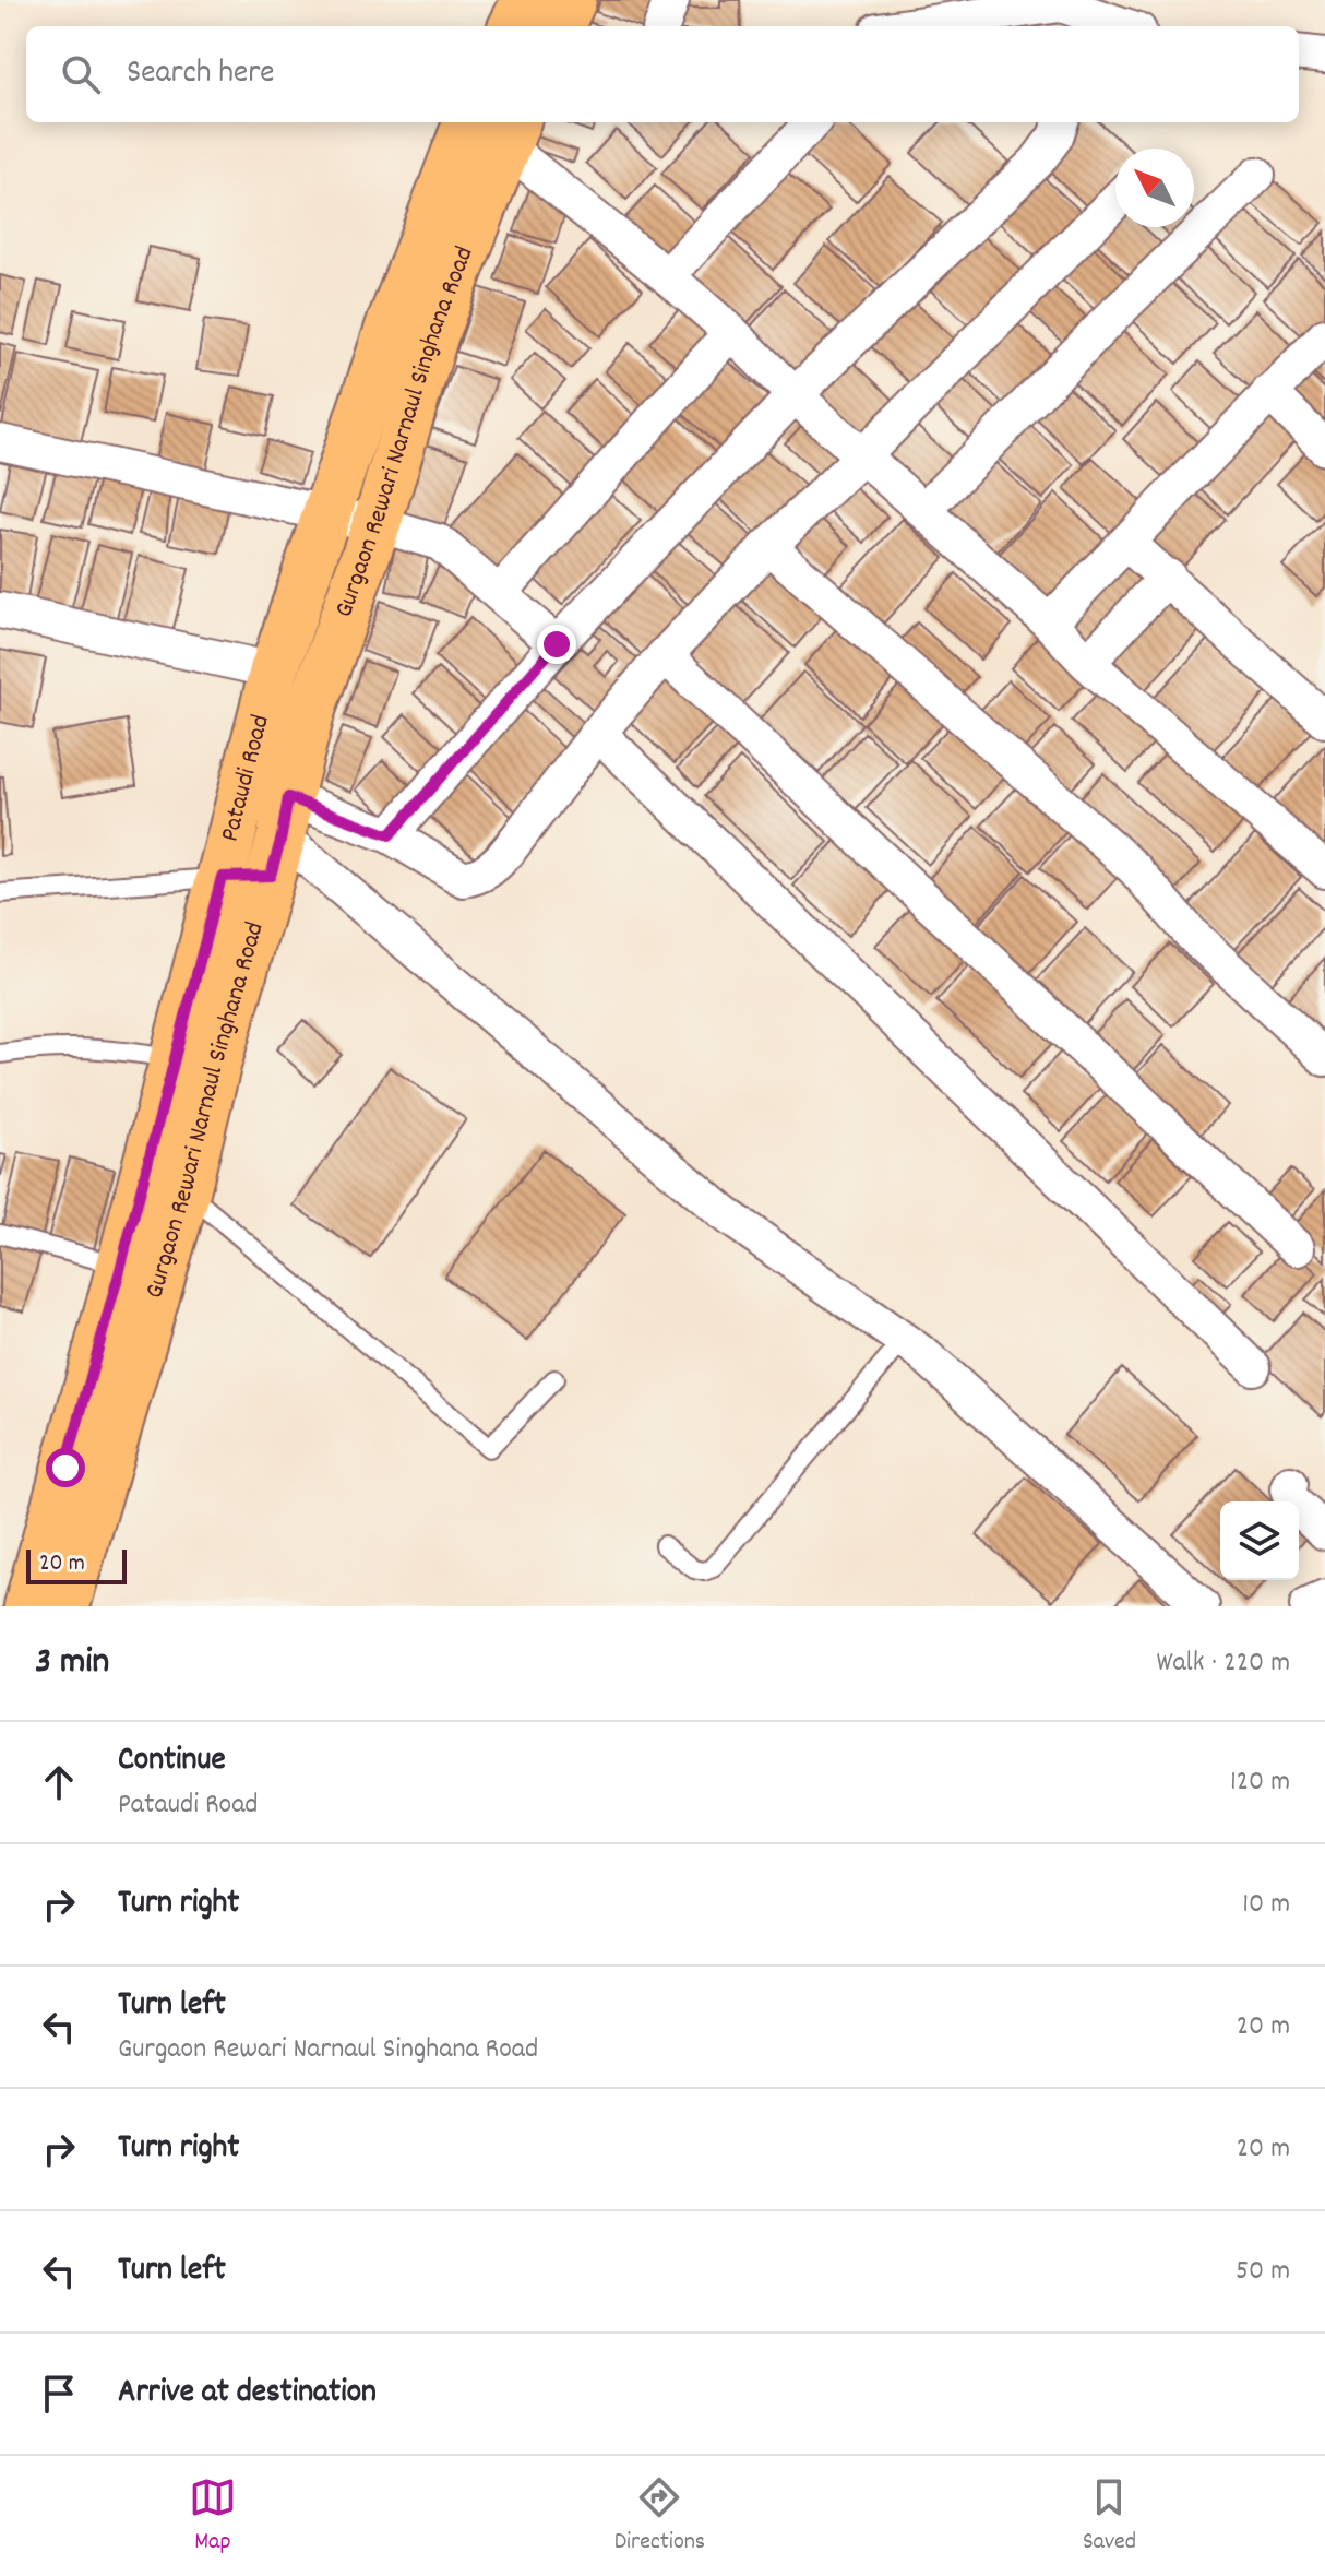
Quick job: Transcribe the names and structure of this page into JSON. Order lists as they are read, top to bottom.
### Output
{
  "streets": {
    "main road": ["Gurgaon Rewari Narnaul Singhana Road", "Pataudi Road"]
  },
  "crossings": [
    ["Gurgaon Rewari Narnaul Singhana Road", "Pataudi Road"]
  ],
  "scale_bar": "20 m",
  "north": "top left",
  "page": {
    "search": "Search here",
    "scale": "20 m",
    "heading": ["3 min", "Walk · 220 m"],
    "list": [
      ["Continue", "Pataudi Road", "120 m"],
      ["Turn right", "10 m"],
      ["Turn left", "Gurgaon Rewari Narnaul Singhana Road", "20 m"],
      ["Turn right", "20 m"],
      ["Turn left", "50 m"],
      "Arrive at destination"
    ],
    "nav": ["Map", "Directions", "Saved"]
  }
}
